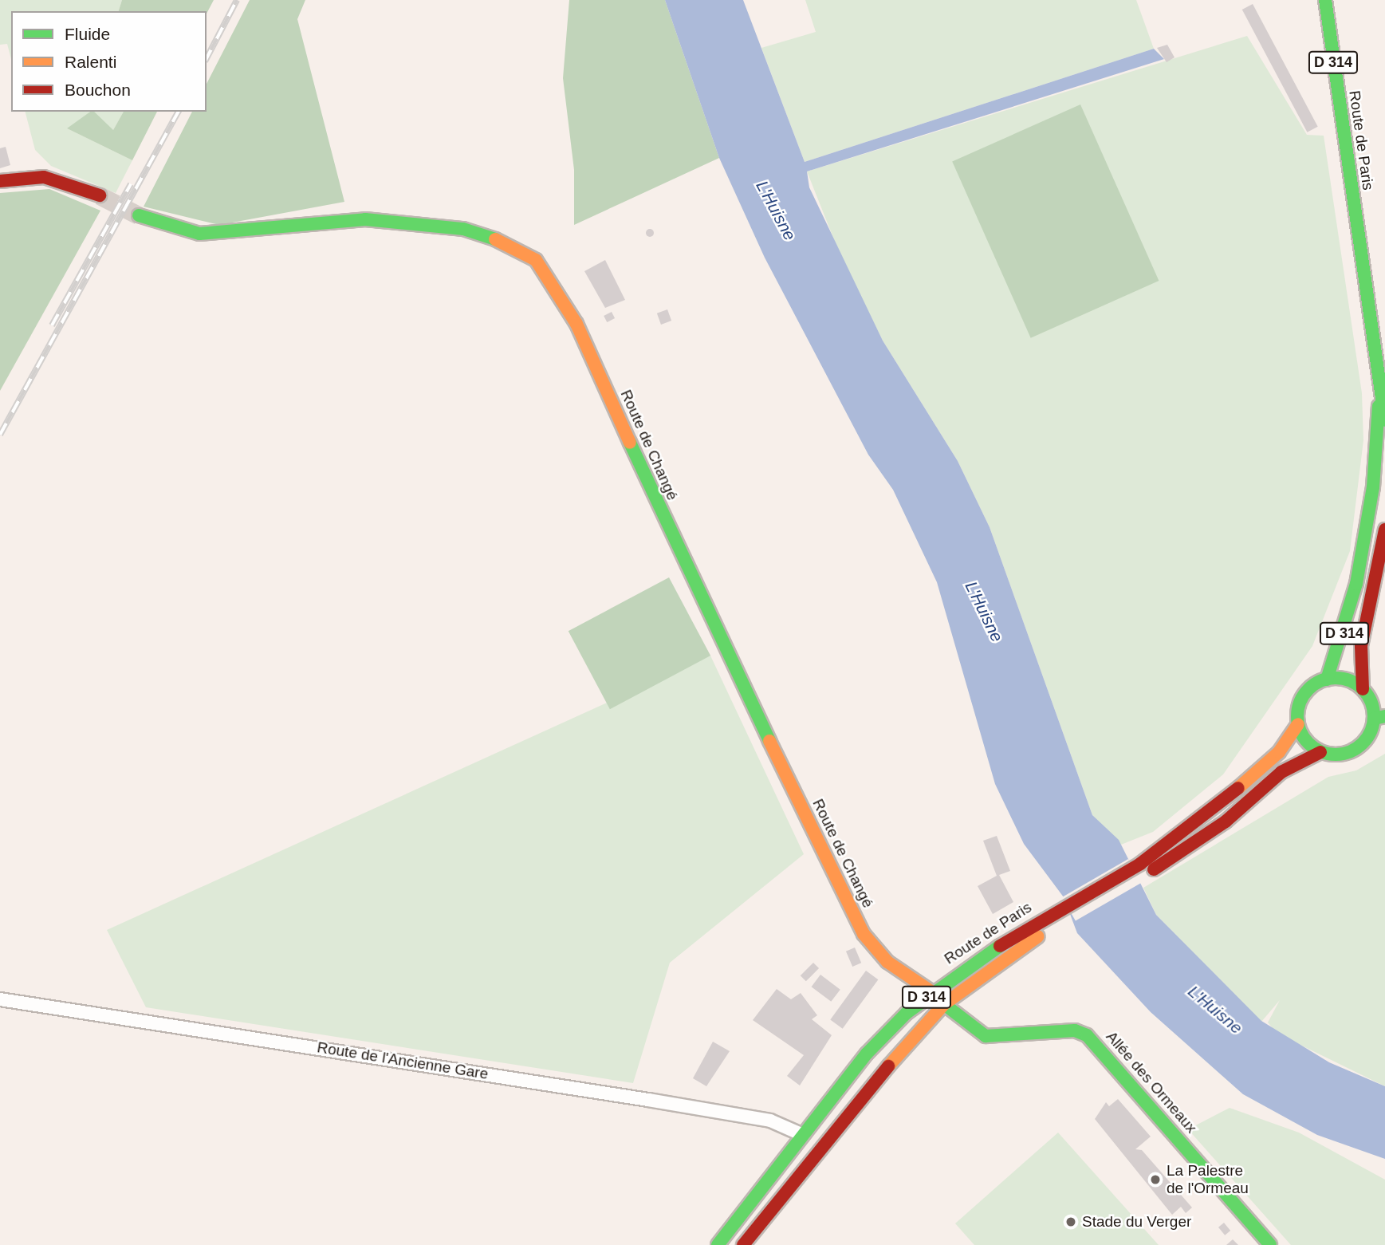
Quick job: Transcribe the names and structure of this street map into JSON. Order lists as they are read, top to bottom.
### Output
{
  "streets": {
    "main road": [
      "D 314",
      "Route de Paris",
      "Route de Changé",
      "Allée des Ormeaux"
    ],
    "street": ["Route de l'Ancienne Gare"]
  },
  "crossings": [
    ["D 314", "Route de Paris"],
    ["Route de Paris", "Route de Changé"],
    ["Route de Paris", "Route de l'Ancienne Gare"],
    ["Route de Paris", "Allée des Ormeaux"]
  ],
  "water": ["L'Huisne"],
  "places": ["La Palestre de l'Ormeau", "Stade du Verger"],
  "legend": ["Fluide", "Ralenti", "Bouchon"]
}
